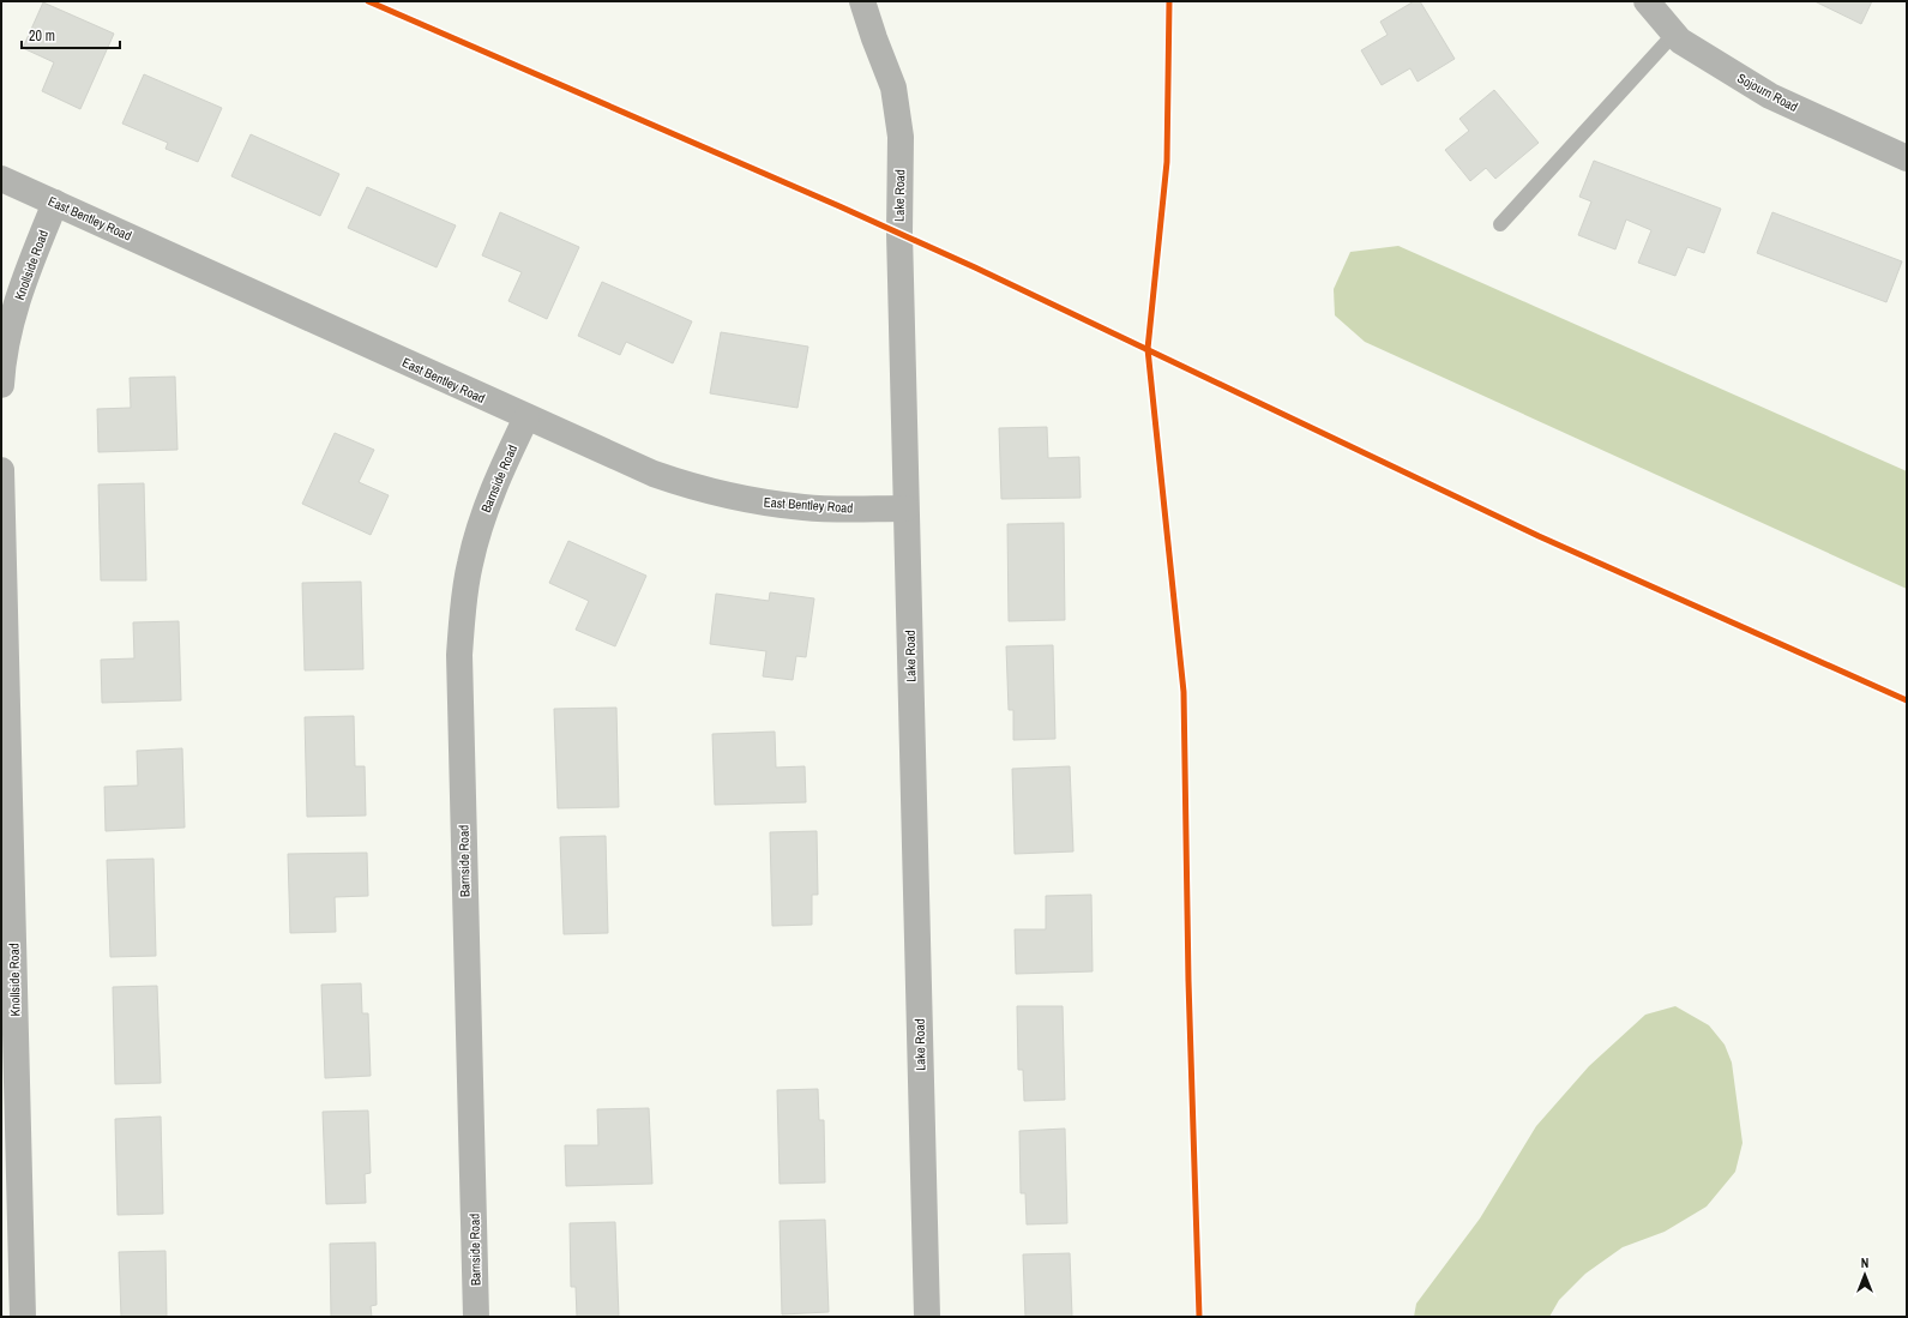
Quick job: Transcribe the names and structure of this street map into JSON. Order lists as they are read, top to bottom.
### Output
{
  "streets": {
    "street": [
      "Sojourn Road",
      "Lake Road",
      "East Bentley Road",
      "Knollside Road",
      "Barnside Road"
    ]
  },
  "crossings": [
    ["Lake Road", "East Bentley Road"],
    ["East Bentley Road", "Knollside Road"],
    ["East Bentley Road", "Barnside Road"]
  ],
  "scale_bar": "20 m",
  "north": "top"
}
